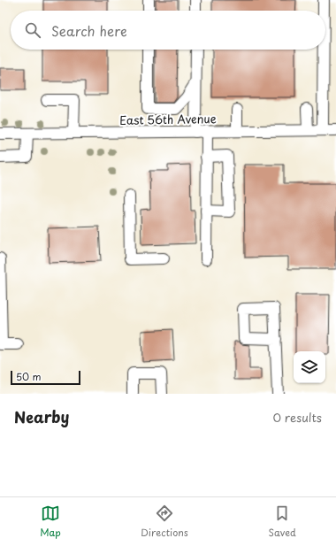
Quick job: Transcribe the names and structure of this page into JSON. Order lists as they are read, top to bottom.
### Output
{
  "streets": {
    "street": ["East 56th Avenue"]
  },
  "scale_bar": "50 m",
  "page": {
    "search": "Search here",
    "scale": "50 m",
    "heading": ["Nearby", "0 results"],
    "nav": ["Map", "Directions", "Saved"]
  }
}
